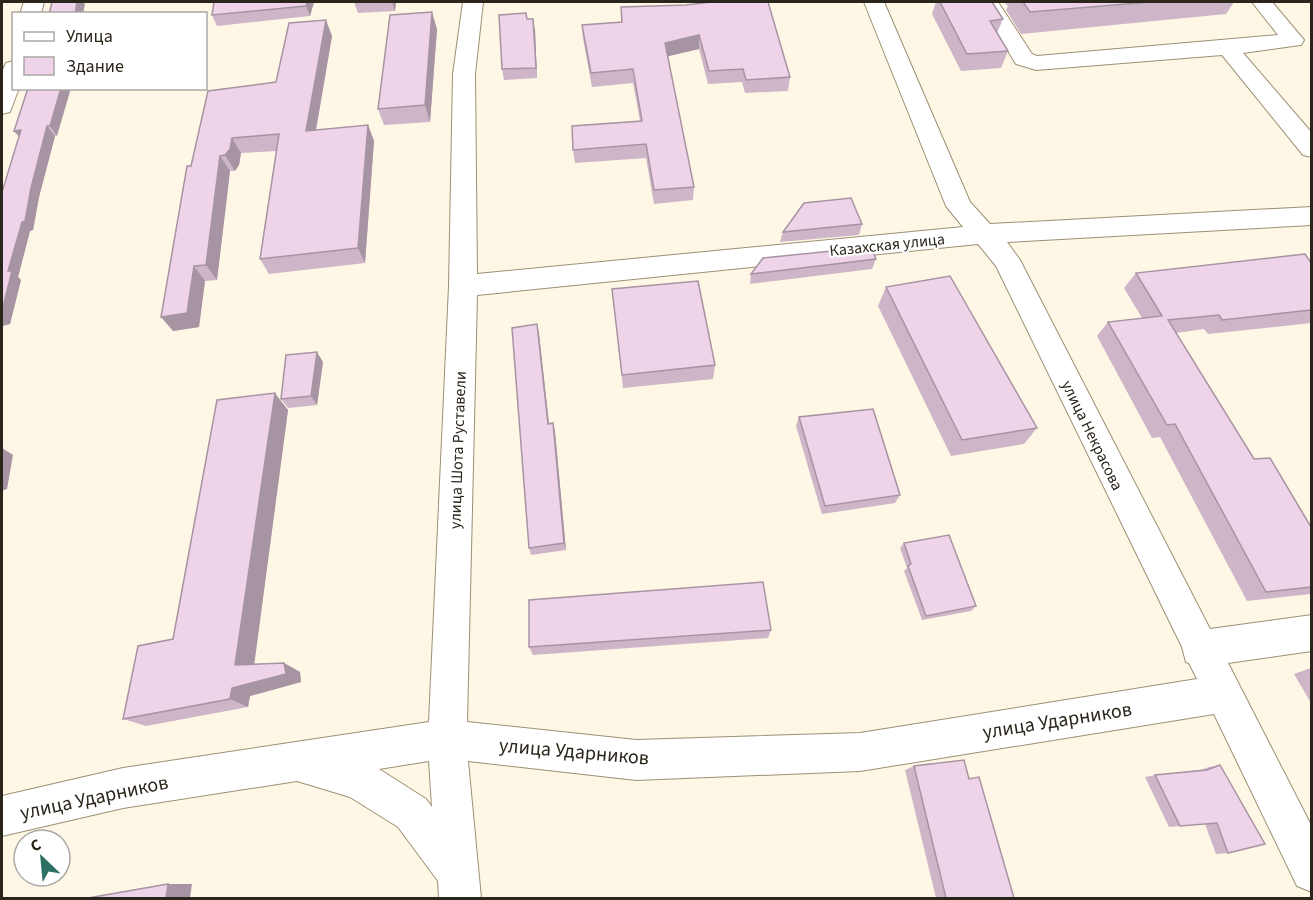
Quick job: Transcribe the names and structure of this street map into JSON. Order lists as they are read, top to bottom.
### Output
{
  "streets": {
    "street": [
      "Казахская улица",
      "улица Некрасова",
      "улица Шота Руставели",
      "улица Ударников"
    ]
  },
  "crossings": [
    ["Казахская улица", "улица Некрасова"],
    ["Казахская улица", "улица Шота Руставели"],
    ["улица Некрасова", "улица Ударников"],
    ["улица Шота Руставели", "улица Ударников"]
  ],
  "legend": ["Улица", "Здание"],
  "north": "top left"
}
